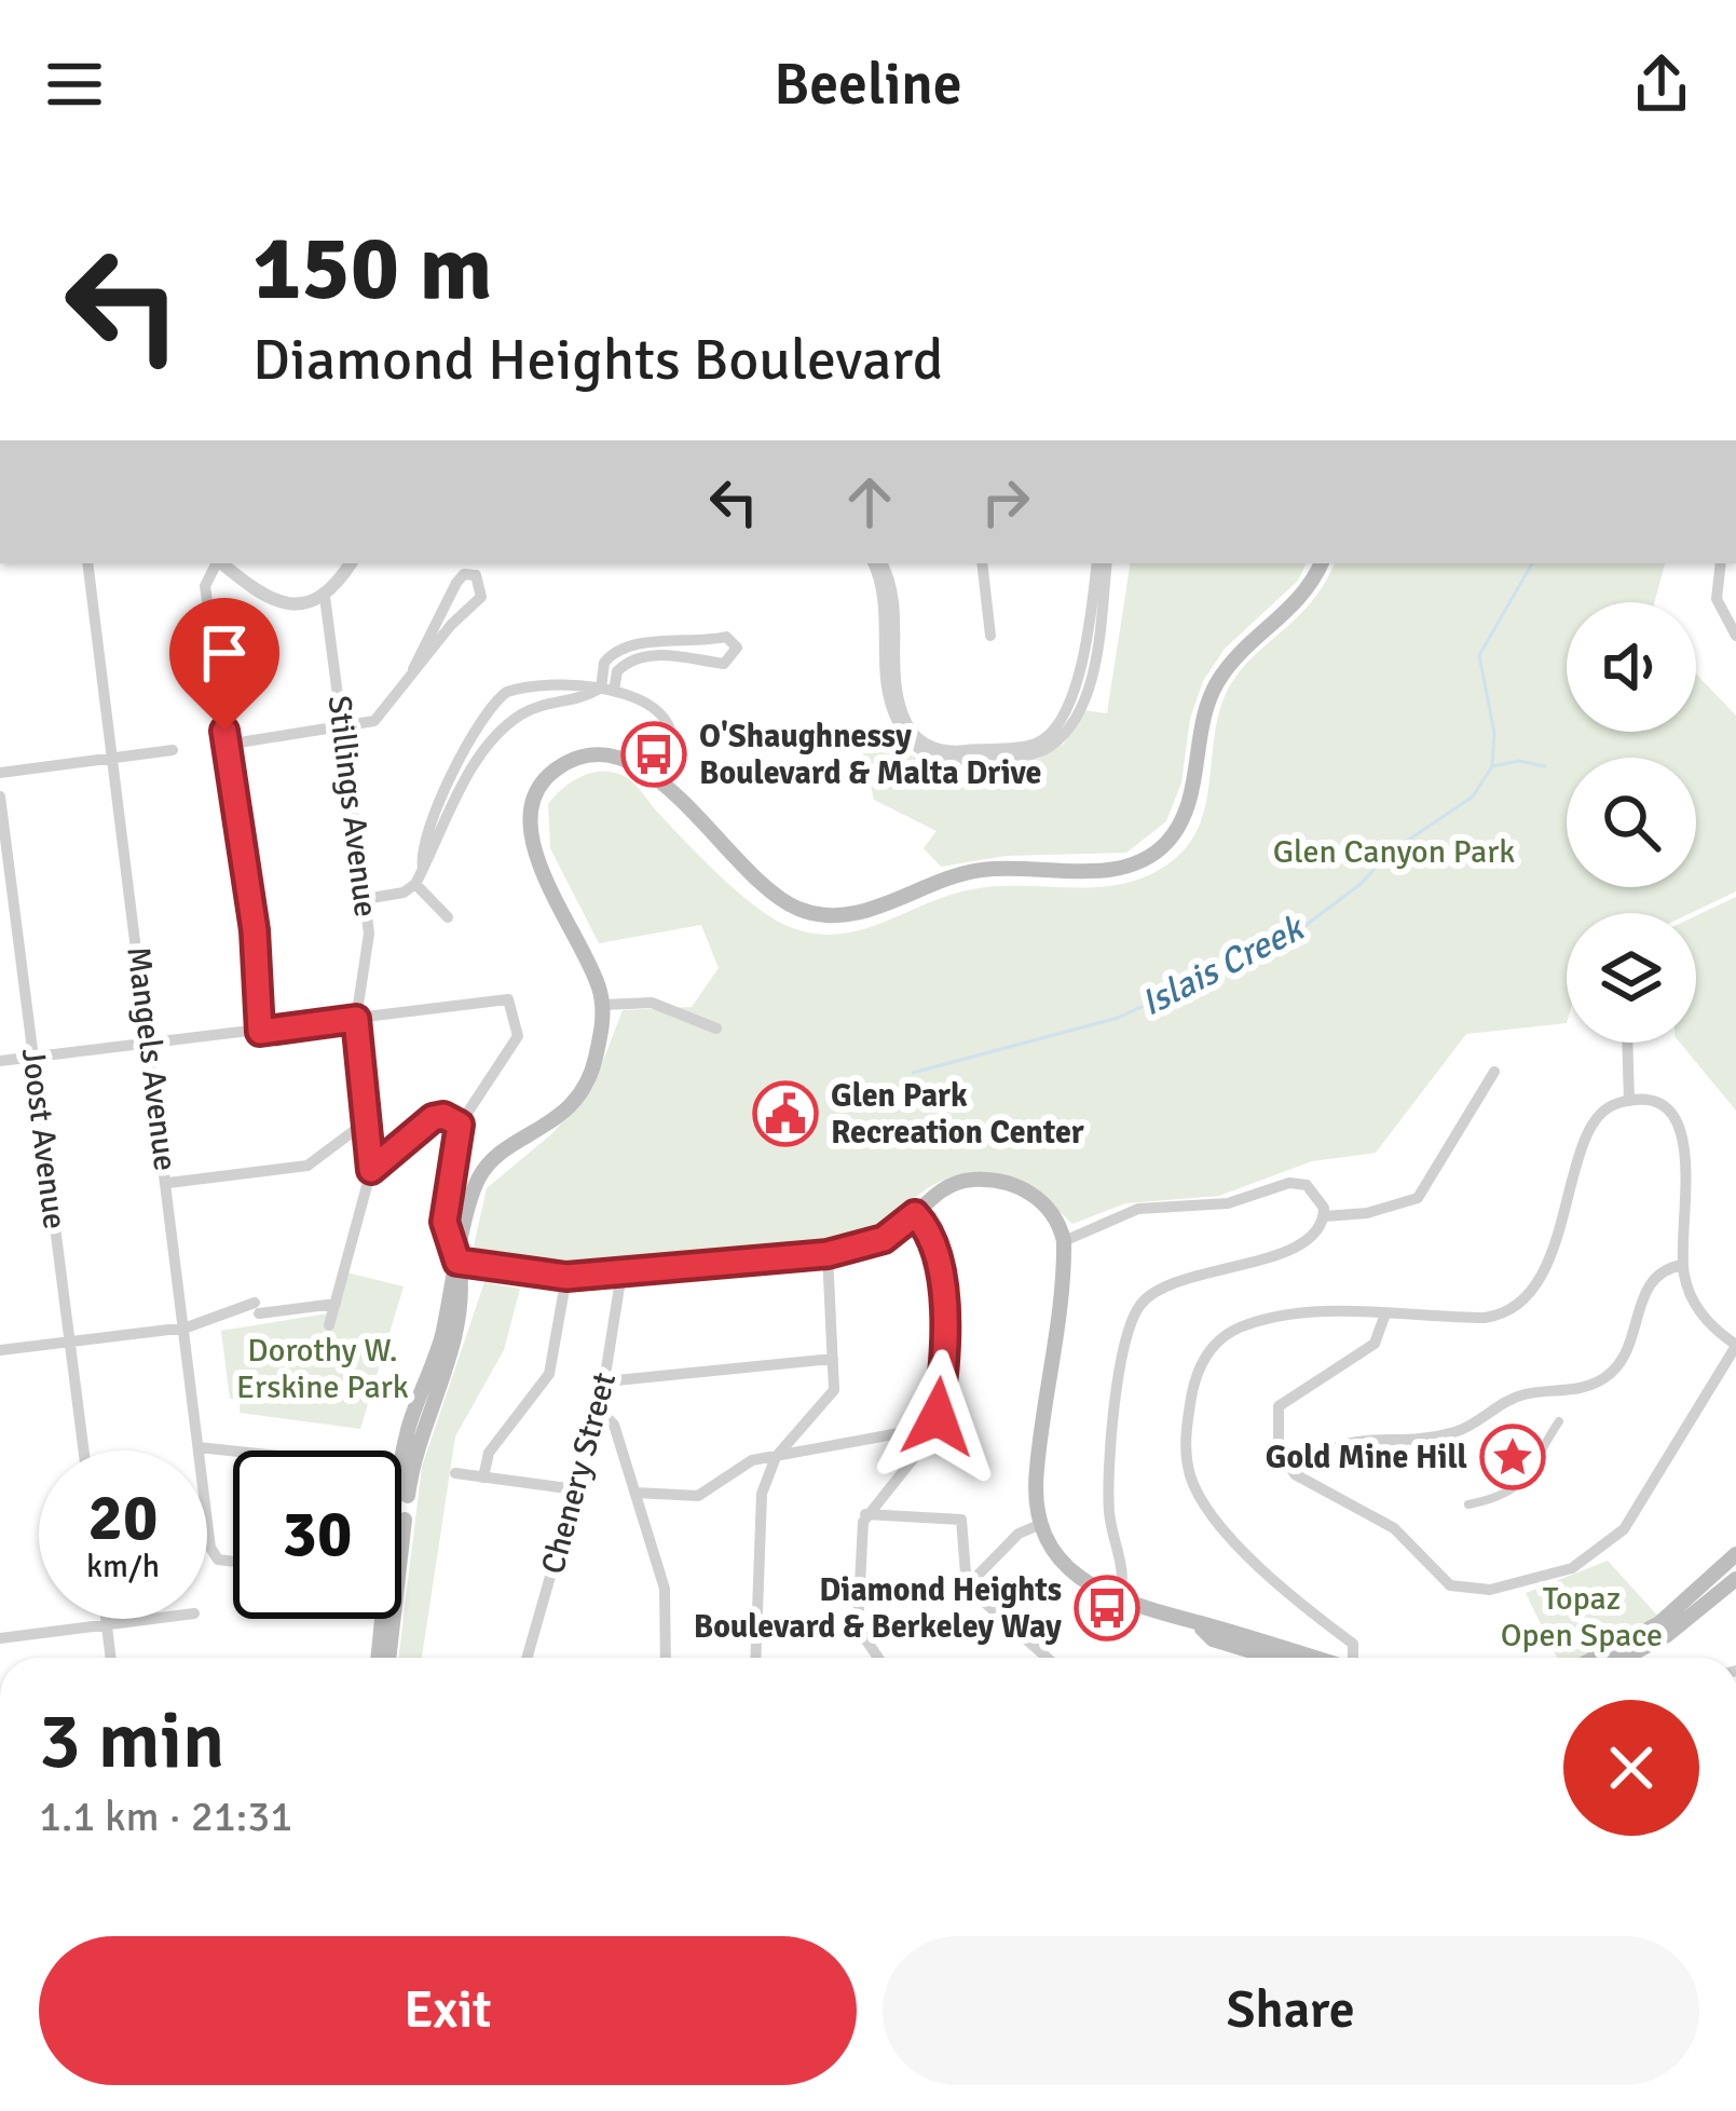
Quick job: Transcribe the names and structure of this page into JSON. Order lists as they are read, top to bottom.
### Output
{
  "streets": {
    "street": [
      "Stillings Avenue",
      "Mangels Avenue",
      "Joost Avenue",
      "Chenery Street"
    ]
  },
  "water": ["Islais Creek"],
  "parks": ["Glen Canyon Park", "Dorothy W. Erskine Park", "Topaz Open Space"],
  "places": {
    "bus stop": ["O'Shaughnessy Boulevard & Malta Drive", "Diamond Heights Boulevard & Berkeley Way"],
    "public building": ["Glen Park Recreation Center"],
    "place": ["Gold Mine Hill"]
  },
  "page": {
    "header": "Beeline",
    "turn": ["150 m", "Diamond Heights Boulevard"],
    "speed": "20 km/h",
    "limit": "30",
    "heading": ["3 min", "1.1 km · 21:31"],
    "buttons": ["Exit", "Share"]
  }
}
